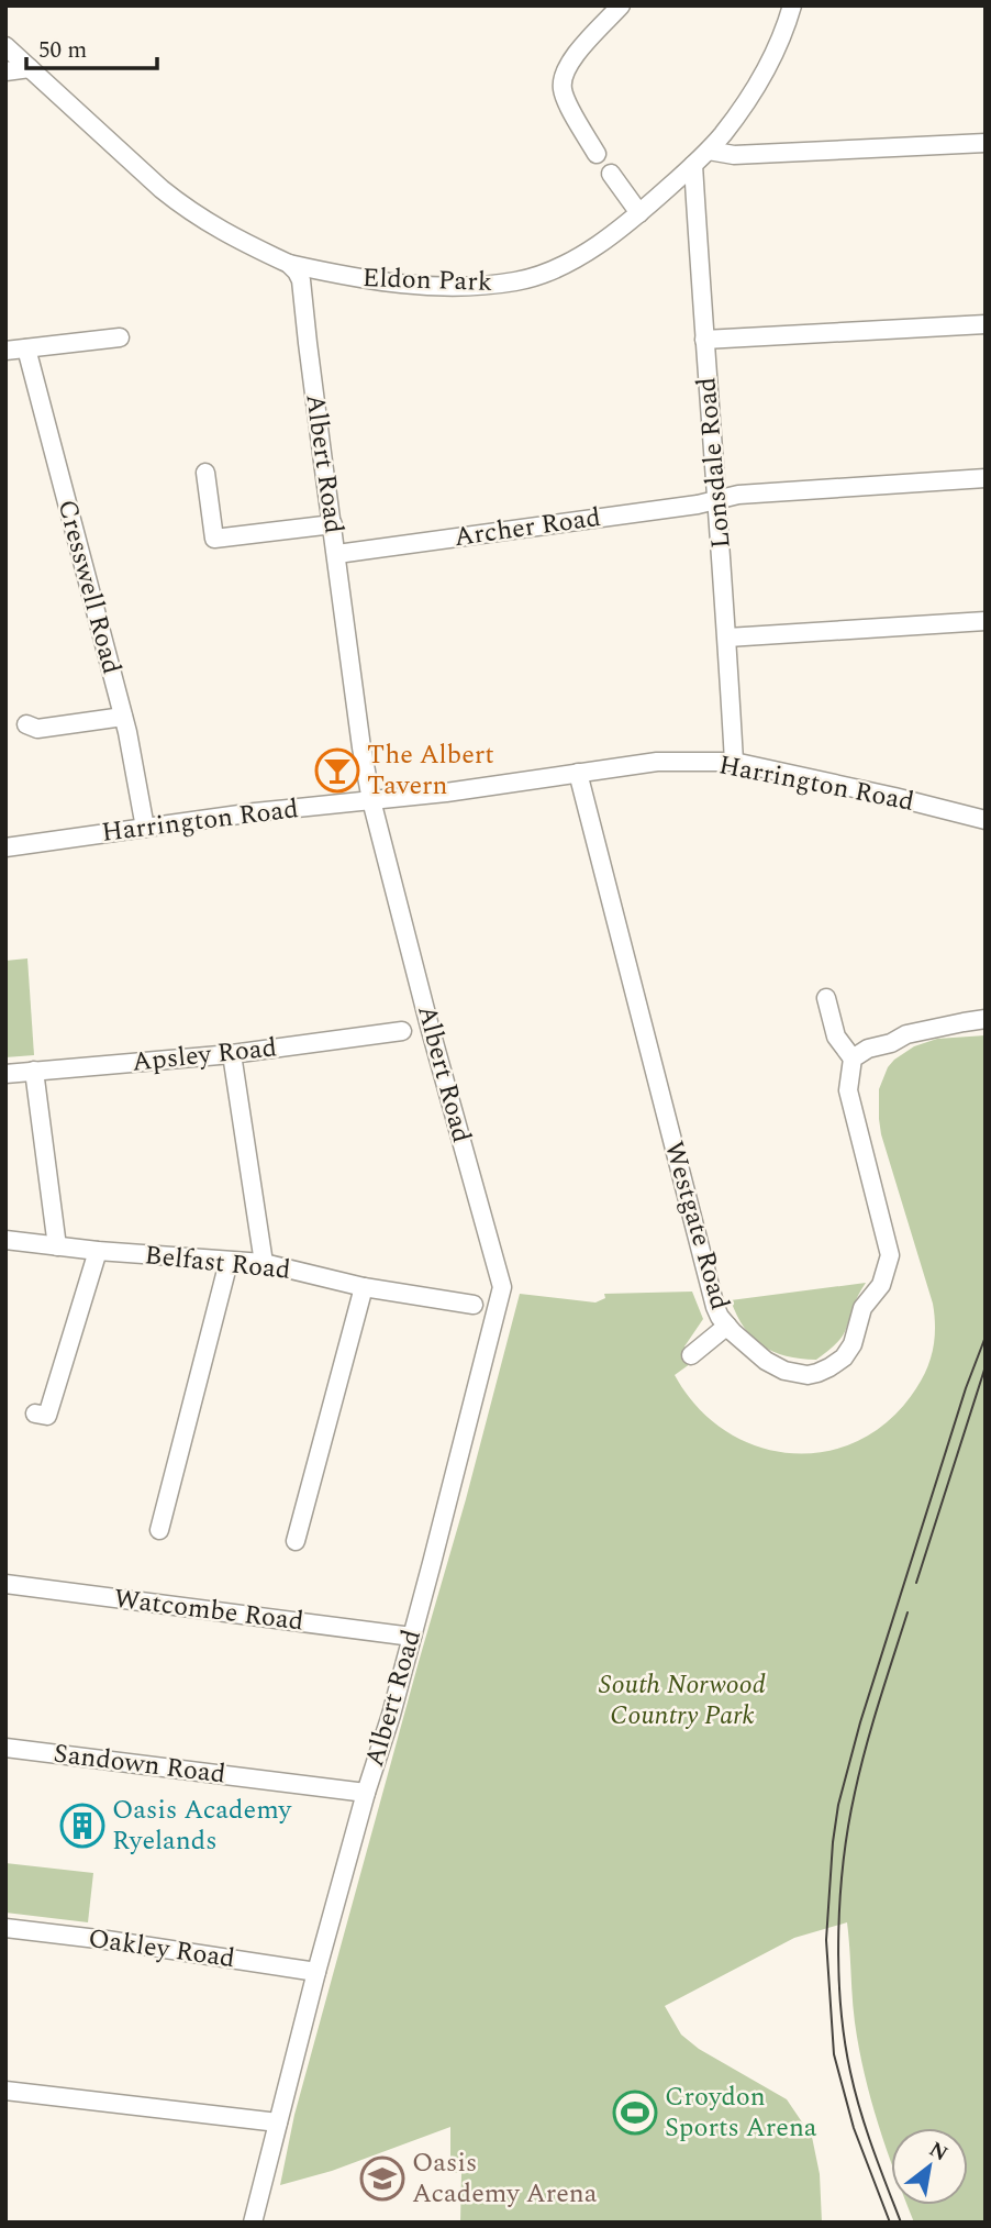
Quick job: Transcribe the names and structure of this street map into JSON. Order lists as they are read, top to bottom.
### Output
{
  "streets": {
    "street": [
      "Eldon Park",
      "Lonsdale Road",
      "Albert Road",
      "Archer Road",
      "Cresswell Road",
      "Harrington Road",
      "Apsley Road",
      "Westgate Road",
      "Belfast Road",
      "Watcombe Road",
      "Sandown Road",
      "Oakley Road"
    ]
  },
  "crossings": [
    ["Eldon Park", "Lonsdale Road"],
    ["Eldon Park", "Albert Road"],
    ["Lonsdale Road", "Archer Road"],
    ["Lonsdale Road", "Harrington Road"],
    ["Albert Road", "Archer Road"],
    ["Albert Road", "Harrington Road"],
    ["Albert Road", "Watcombe Road"],
    ["Albert Road", "Sandown Road"],
    ["Albert Road", "Oakley Road"],
    ["Cresswell Road", "Harrington Road"],
    ["Harrington Road", "Westgate Road"]
  ],
  "parks": ["South Norwood Country Park"],
  "places": {
    "bar": ["The Albert Tavern"],
    "building": ["Oasis Academy Ryelands"],
    "sports": ["Croydon Sports Arena"],
    "school or university": ["Oasis Academy Arena"]
  },
  "scale_bar": "50 m",
  "north": "top right"
}
